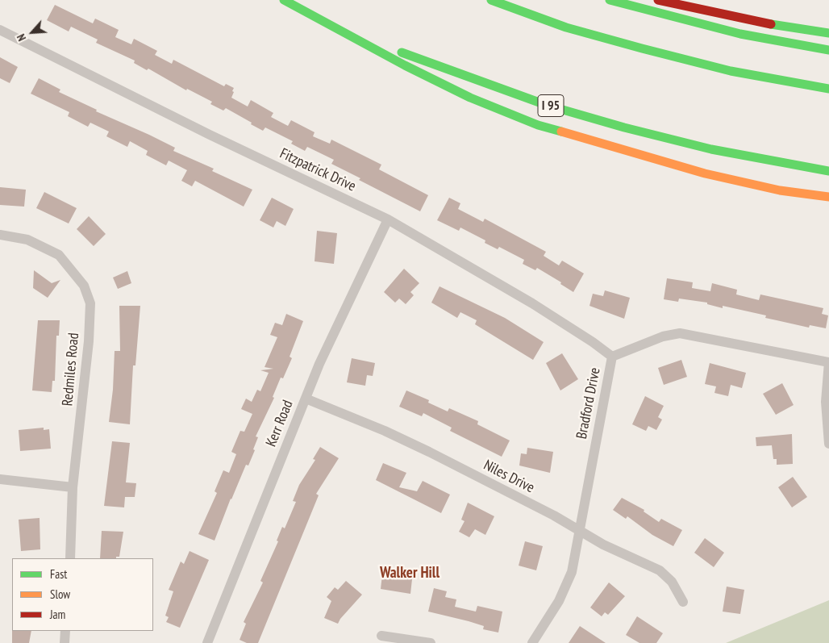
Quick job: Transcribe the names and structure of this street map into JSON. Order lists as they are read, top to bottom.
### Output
{
  "streets": {
    "highway": ["I 95"],
    "street": [
      "Fitzpatrick Drive",
      "Redmiles Road",
      "Bradford Drive",
      "Kerr Road",
      "Niles Drive"
    ]
  },
  "crossings": [
    ["Fitzpatrick Drive", "Bradford Drive"],
    ["Fitzpatrick Drive", "Kerr Road"],
    ["Bradford Drive", "Niles Drive"],
    ["Kerr Road", "Niles Drive"]
  ],
  "districts": ["Walker Hill"],
  "legend": ["Fast", "Slow", "Jam"],
  "north": "bottom left"
}
